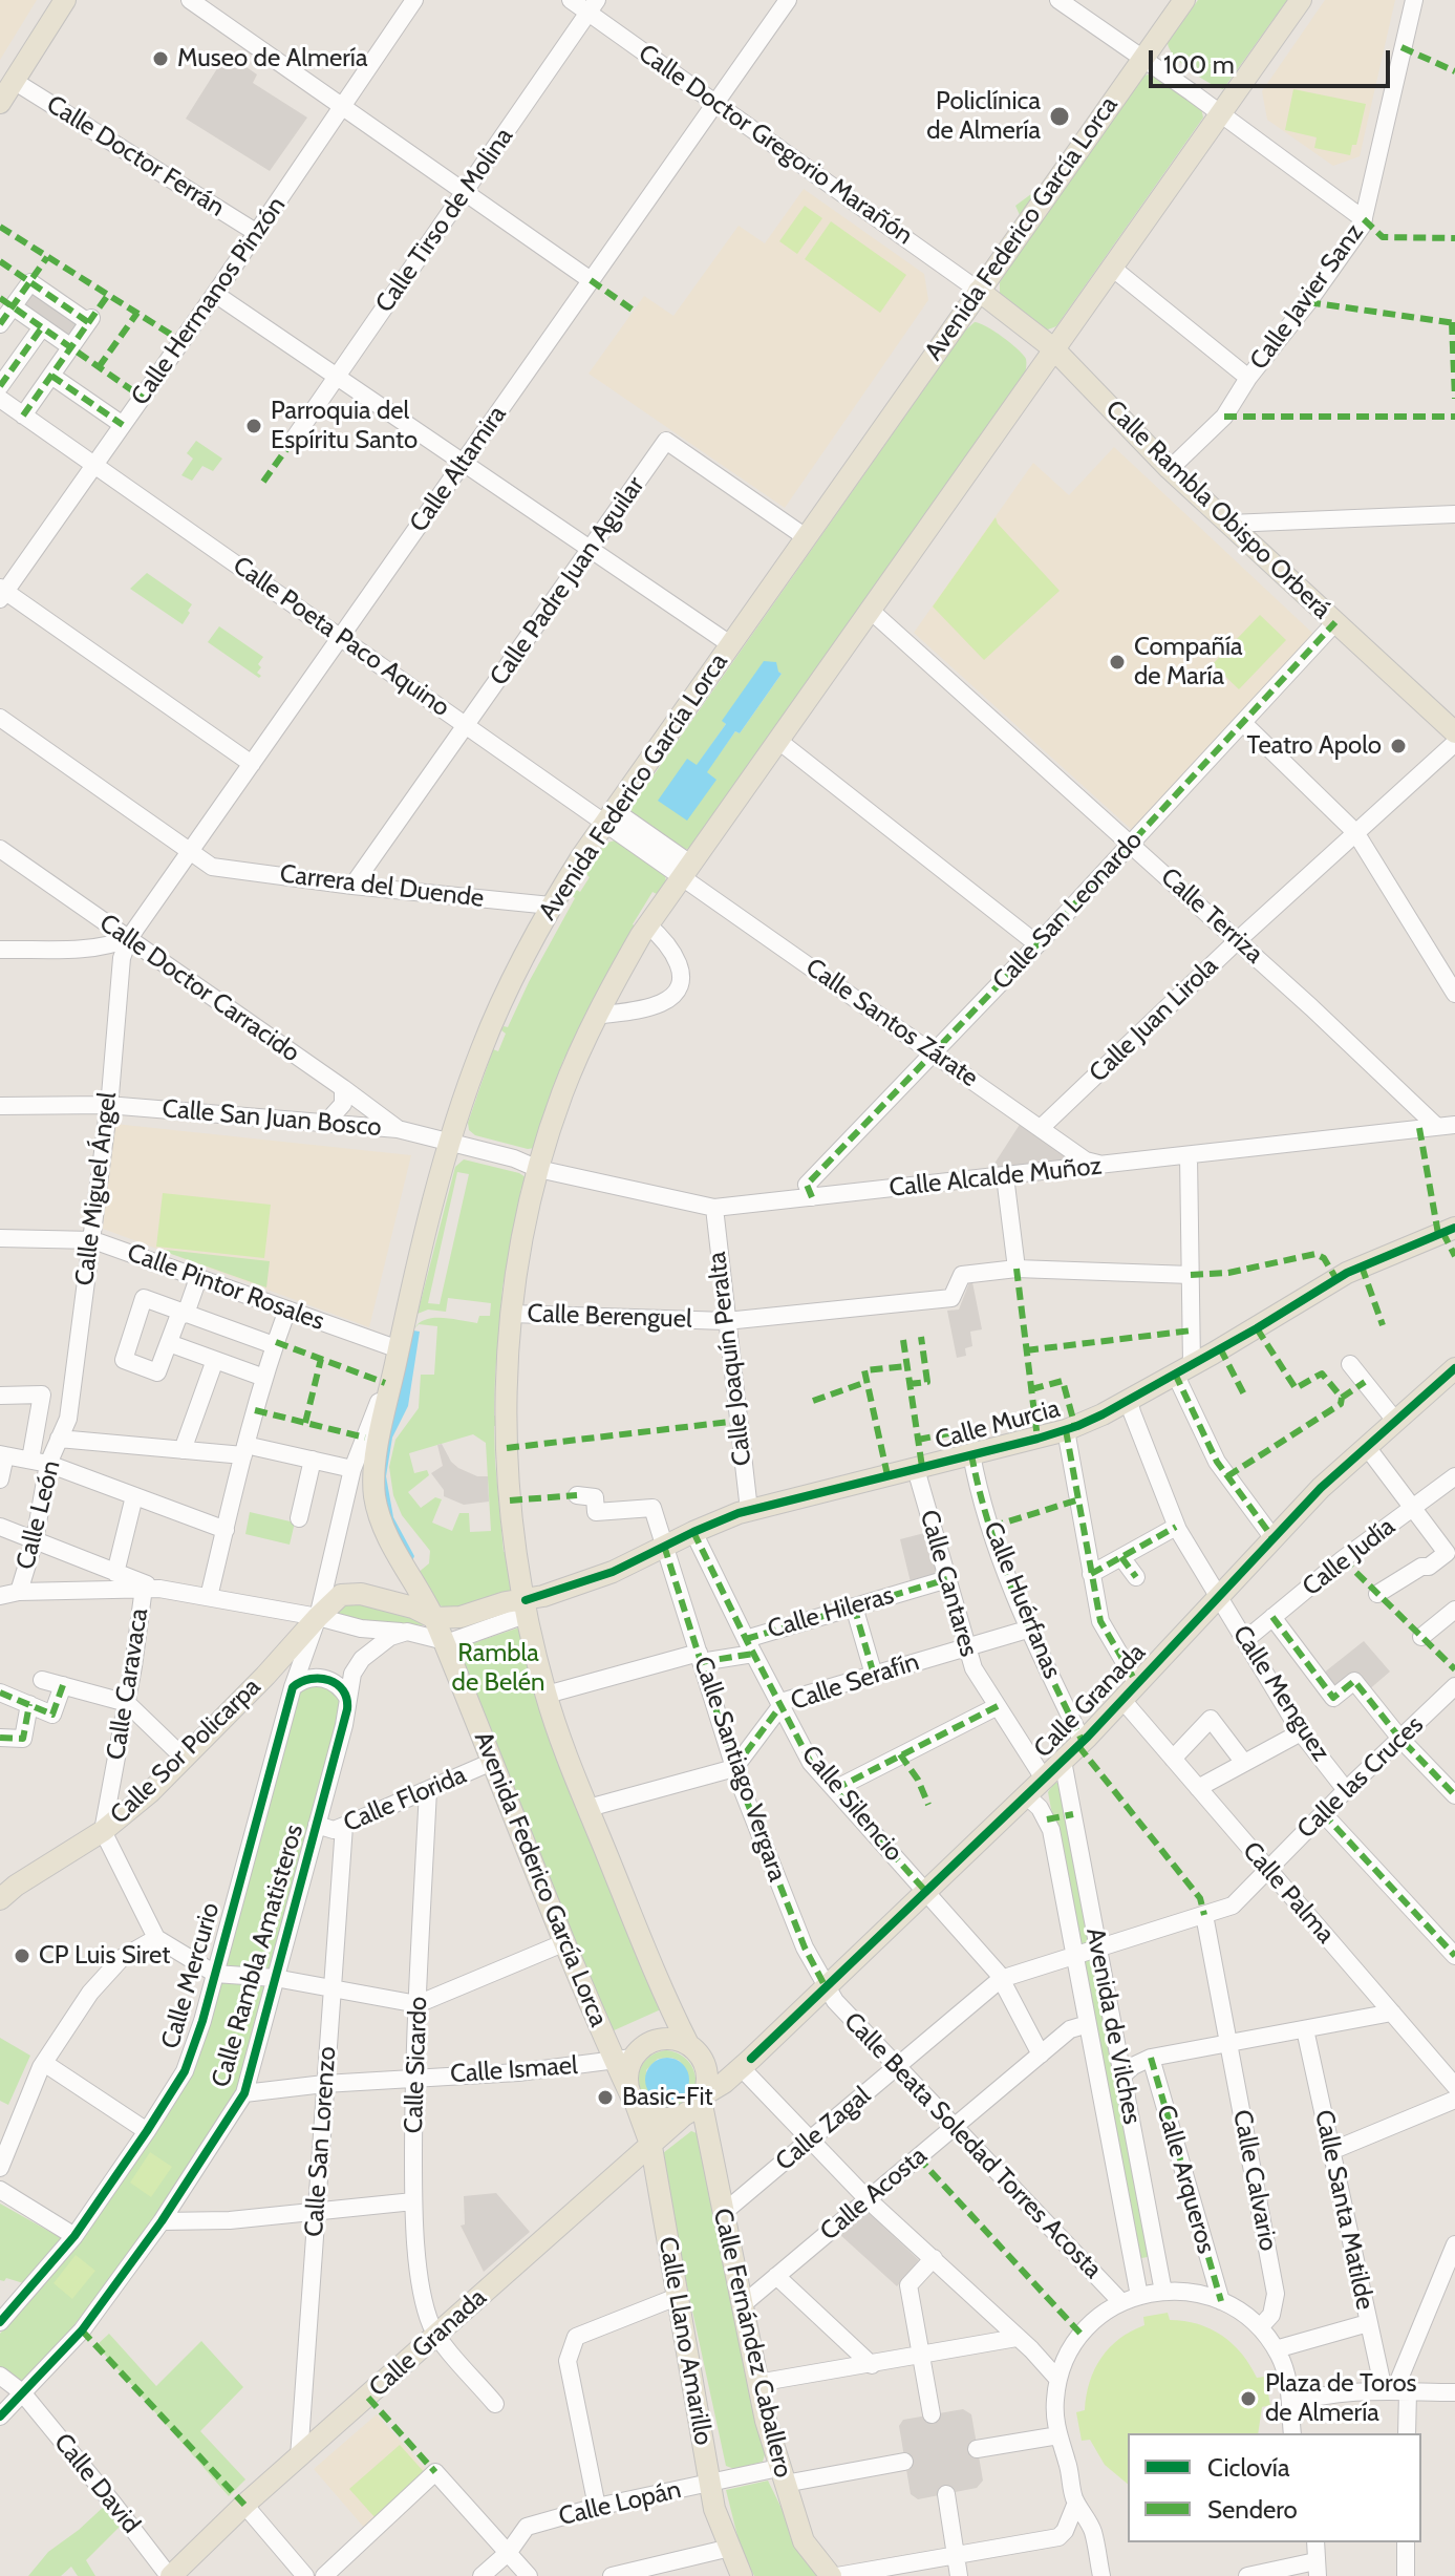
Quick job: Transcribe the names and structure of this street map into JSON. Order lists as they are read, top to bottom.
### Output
{
  "streets": {
    "main road": [
      "Avenida Federico García Lorca",
      "Calle Rambla Obispo Orberá",
      "Calle Murcia",
      "Calle Granada",
      "Calle Sor Policarpa",
      "Calle Llano Amarillo",
      "Calle Fernández Caballero"
    ],
    "street": [
      "Calle Doctor Gregorio Marañón",
      "Calle Doctor Ferrán",
      "Calle Tirso de Molina",
      "Calle Javier Sanz",
      "Calle Hermanos Pinzón",
      "Calle Altamira",
      "Calle Padre Juan Aguilar",
      "Calle Poeta Paco Aquino",
      "Carrera del Duende",
      "Calle San Leonardo",
      "Calle Terriza",
      "Calle Doctor Carracido",
      "Calle Juan Lirola",
      "Calle Santos Zárate",
      "Calle San Juan Bosco",
      "Calle Alcalde Muñoz",
      "Calle Miguel Ángel",
      "Calle Pintor Rosales",
      "Calle Berenguel",
      "Calle Joaquín Peralta",
      "Calle León",
      "Calle Judía",
      "Calle Cantares",
      "Calle Huérfanas",
      "Calle Hileras",
      "Calle Serafín",
      "Calle Caravaca",
      "Calle Menguez",
      "Calle Santiago Vergara",
      "Calle las Cruces",
      "Calle Florida",
      "Calle Silencio",
      "Calle Palma",
      "Calle Rambla Amatisteros",
      "Calle Mercurio",
      "Avenida de Vilches",
      "Calle Sicardo",
      "Calle Ismael",
      "Calle Zagal",
      "Calle San Lorenzo",
      "Calle Beata Soledad Torres Acosta",
      "Calle Arqueros",
      "Calle Calvario",
      "Calle Acosta",
      "Calle Santa Matilde",
      "Calle David",
      "Calle Lopán"
    ]
  },
  "crossings": [
    ["Calle Doctor Gregorio Marañón", "Calle Tirso de Molina"],
    ["Calle Doctor Gregorio Marañón", "Avenida Federico García Lorca"],
    ["Calle Doctor Gregorio Marañón", "Calle Altamira"],
    ["Calle Doctor Gregorio Marañón", "Calle Rambla Obispo Orberá"],
    ["Calle Doctor Ferrán", "Calle Hermanos Pinzón"],
    ["Avenida Federico García Lorca", "Calle Rambla Obispo Orberá"],
    ["Avenida Federico García Lorca", "Calle Padre Juan Aguilar"],
    ["Avenida Federico García Lorca", "Calle Poeta Paco Aquino"],
    ["Avenida Federico García Lorca", "Carrera del Duende"],
    ["Avenida Federico García Lorca", "Calle San Juan Bosco"],
    ["Avenida Federico García Lorca", "Calle Pintor Rosales"],
    ["Avenida Federico García Lorca", "Calle Murcia"],
    ["Avenida Federico García Lorca", "Calle Granada"],
    ["Avenida Federico García Lorca", "Calle Sor Policarpa"],
    ["Avenida Federico García Lorca", "Calle Florida"],
    ["Avenida Federico García Lorca", "Calle Mercurio"],
    ["Avenida Federico García Lorca", "Calle Ismael"],
    ["Avenida Federico García Lorca", "Calle Llano Amarillo"],
    ["Avenida Federico García Lorca", "Calle Fernández Caballero"],
    ["Calle Javier Sanz", "Calle Rambla Obispo Orberá"],
    ["Calle Hermanos Pinzón", "Calle Poeta Paco Aquino"],
    ["Calle Altamira", "Calle Poeta Paco Aquino"],
    ["Calle Altamira", "Carrera del Duende"],
    ["Calle Altamira", "Calle Doctor Carracido"],
    ["Calle Altamira", "Calle Miguel Ángel"],
    ["Calle Rambla Obispo Orberá", "Calle San Leonardo"],
    ["Calle Padre Juan Aguilar", "Calle Poeta Paco Aquino"],
    ["Calle Padre Juan Aguilar", "Carrera del Duende"],
    ["Calle Poeta Paco Aquino", "Calle Santos Zárate"],
    ["Calle San Leonardo", "Calle Terriza"],
    ["Calle San Leonardo", "Calle Santos Zárate"],
    ["Calle San Leonardo", "Calle Alcalde Muñoz"],
    ["Calle Terriza", "Calle Juan Lirola"],
    ["Calle Terriza", "Calle Alcalde Muñoz"],
    ["Calle Doctor Carracido", "Calle San Juan Bosco"],
    ["Calle Doctor Carracido", "Calle Miguel Ángel"],
    ["Calle Juan Lirola", "Calle Santos Zárate"],
    ["Calle Santos Zárate", "Calle Alcalde Muñoz"],
    ["Calle San Juan Bosco", "Calle Alcalde Muñoz"],
    ["Calle San Juan Bosco", "Calle Miguel Ángel"],
    ["Calle Alcalde Muñoz", "Calle Joaquín Peralta"],
    ["Calle Miguel Ángel", "Calle Pintor Rosales"],
    ["Calle Miguel Ángel", "Calle León"],
    ["Calle Pintor Rosales", "Calle Mercurio"],
    ["Calle Berenguel", "Calle Joaquín Peralta"],
    ["Calle Joaquín Peralta", "Calle Murcia"],
    ["Calle Murcia", "Calle Cantares"],
    ["Calle Murcia", "Calle Huérfanas"],
    ["Calle Murcia", "Calle Menguez"],
    ["Calle Murcia", "Calle Sor Policarpa"],
    ["Calle Murcia", "Calle Santiago Vergara"],
    ["Calle Murcia", "Calle Silencio"],
    ["Calle Judía", "Calle Menguez"],
    ["Calle Cantares", "Calle Hileras"],
    ["Calle Cantares", "Calle Serafín"],
    ["Calle Cantares", "Calle Granada"],
    ["Calle Huérfanas", "Calle Serafín"],
    ["Calle Huérfanas", "Calle Granada"],
    ["Calle Hileras", "Calle Santiago Vergara"],
    ["Calle Hileras", "Calle Silencio"],
    ["Calle Serafín", "Calle Silencio"],
    ["Calle Caravaca", "Calle Sor Policarpa"],
    ["Calle Menguez", "Calle Granada"],
    ["Calle Menguez", "Calle las Cruces"],
    ["Calle Granada", "Calle Santiago Vergara"],
    ["Calle Granada", "Calle Silencio"],
    ["Calle Granada", "Calle Palma"],
    ["Calle Granada", "Avenida de Vilches"],
    ["Calle Granada", "Calle Sicardo"],
    ["Calle Granada", "Calle Ismael"],
    ["Calle Granada", "Calle San Lorenzo"],
    ["Calle Granada", "Calle Beata Soledad Torres Acosta"],
    ["Calle Granada", "Calle Llano Amarillo"],
    ["Calle Granada", "Calle Fernández Caballero"],
    ["Calle Granada", "Calle David"],
    ["Calle Sor Policarpa", "Calle Mercurio"],
    ["Calle Santiago Vergara", "Calle Beata Soledad Torres Acosta"],
    ["Calle las Cruces", "Calle Silencio"],
    ["Calle las Cruces", "Calle Palma"],
    ["Calle las Cruces", "Avenida de Vilches"],
    ["Calle las Cruces", "Calle Zagal"],
    ["Calle las Cruces", "Calle Calvario"],
    ["Calle Florida", "Calle Rambla Amatisteros"],
    ["Calle Florida", "Calle Sicardo"],
    ["Calle Florida", "Calle San Lorenzo"],
    ["Calle Silencio", "Calle Zagal"],
    ["Calle Silencio", "Calle Acosta"],
    ["Calle Rambla Amatisteros", "Calle Ismael"],
    ["Calle Rambla Amatisteros", "Calle David"],
    ["Avenida de Vilches", "Calle Acosta"],
    ["Calle Sicardo", "Calle Ismael"],
    ["Calle Ismael", "Calle San Lorenzo"],
    ["Calle Ismael", "Calle Llano Amarillo"],
    ["Calle Ismael", "Calle Fernández Caballero"],
    ["Calle Zagal", "Calle Beata Soledad Torres Acosta"],
    ["Calle Zagal", "Calle Fernández Caballero"],
    ["Calle Beata Soledad Torres Acosta", "Calle Acosta"],
    ["Calle Acosta", "Calle Fernández Caballero"],
    ["Calle Llano Amarillo", "Calle Fernández Caballero"],
    ["Calle Llano Amarillo", "Calle Lopán"],
    ["Calle Fernández Caballero", "Calle Lopán"]
  ],
  "parks": ["Rambla de Belén"],
  "places": [
    "Museo de Almería",
    "Policlínica de Almería",
    "Parroquia del Espíritu Santo",
    "Compañía de María",
    "Teatro Apolo",
    "CP Luis Siret",
    "Basic-Fit",
    "Plaza de Toros de Almería"
  ],
  "legend": ["Ciclovía", "Sendero"],
  "scale_bar": "100 m"
}
